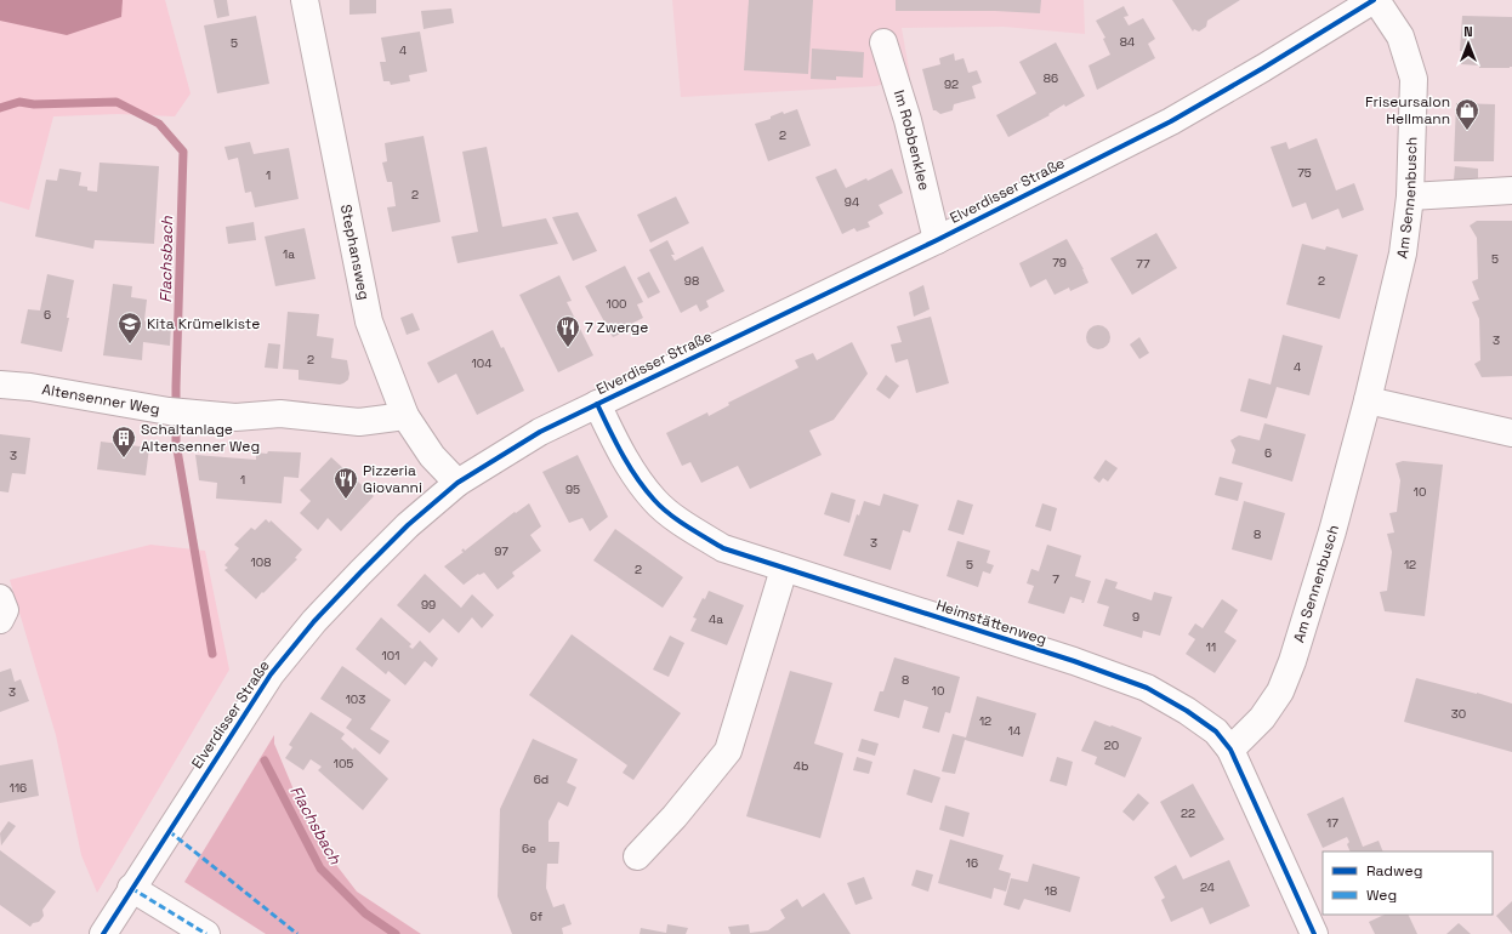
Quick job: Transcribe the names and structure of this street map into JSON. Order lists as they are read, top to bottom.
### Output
{
  "streets": {
    "street": [
      "Im Robbenklee",
      "Elverdisser Straße",
      "Am Sennenbusch",
      "Stephansweg",
      "Altensenner Weg",
      "Heimstättenweg"
    ]
  },
  "crossings": [
    ["Im Robbenklee", "Elverdisser Straße"],
    ["Elverdisser Straße", "Am Sennenbusch"],
    ["Elverdisser Straße", "Stephansweg"],
    ["Elverdisser Straße", "Heimstättenweg"],
    ["Am Sennenbusch", "Heimstättenweg"],
    ["Stephansweg", "Altensenner Weg"]
  ],
  "water": ["Flachsbach"],
  "places": {
    "shop": ["Friseursalon Hellmann"],
    "school or university": ["Kita Krümelkiste"],
    "restaurant": ["7 Zwerge", "Pizzeria Giovanni"],
    "building": ["Schaltanlage Altensenner Weg"]
  },
  "house_numbers": [
    "84",
    "5",
    "4",
    "86",
    "92",
    "2",
    "75",
    "1",
    "2",
    "94",
    "1a",
    "5",
    "79",
    "77",
    "98",
    "2",
    "100",
    "6",
    "3",
    "2",
    "104",
    "4",
    "6",
    "3",
    "1",
    "95",
    "10",
    "8",
    "3",
    "97",
    "108",
    "5",
    "12",
    "2",
    "7",
    "99",
    "9",
    "4a",
    "11",
    "101",
    "8",
    "10",
    "3",
    "103",
    "30",
    "12",
    "14",
    "20",
    "105",
    "4b",
    "6d",
    "116",
    "22",
    "17",
    "6e",
    "16",
    "24",
    "18",
    "6f"
  ],
  "legend": ["Radweg", "Weg"],
  "north": "top"
}
